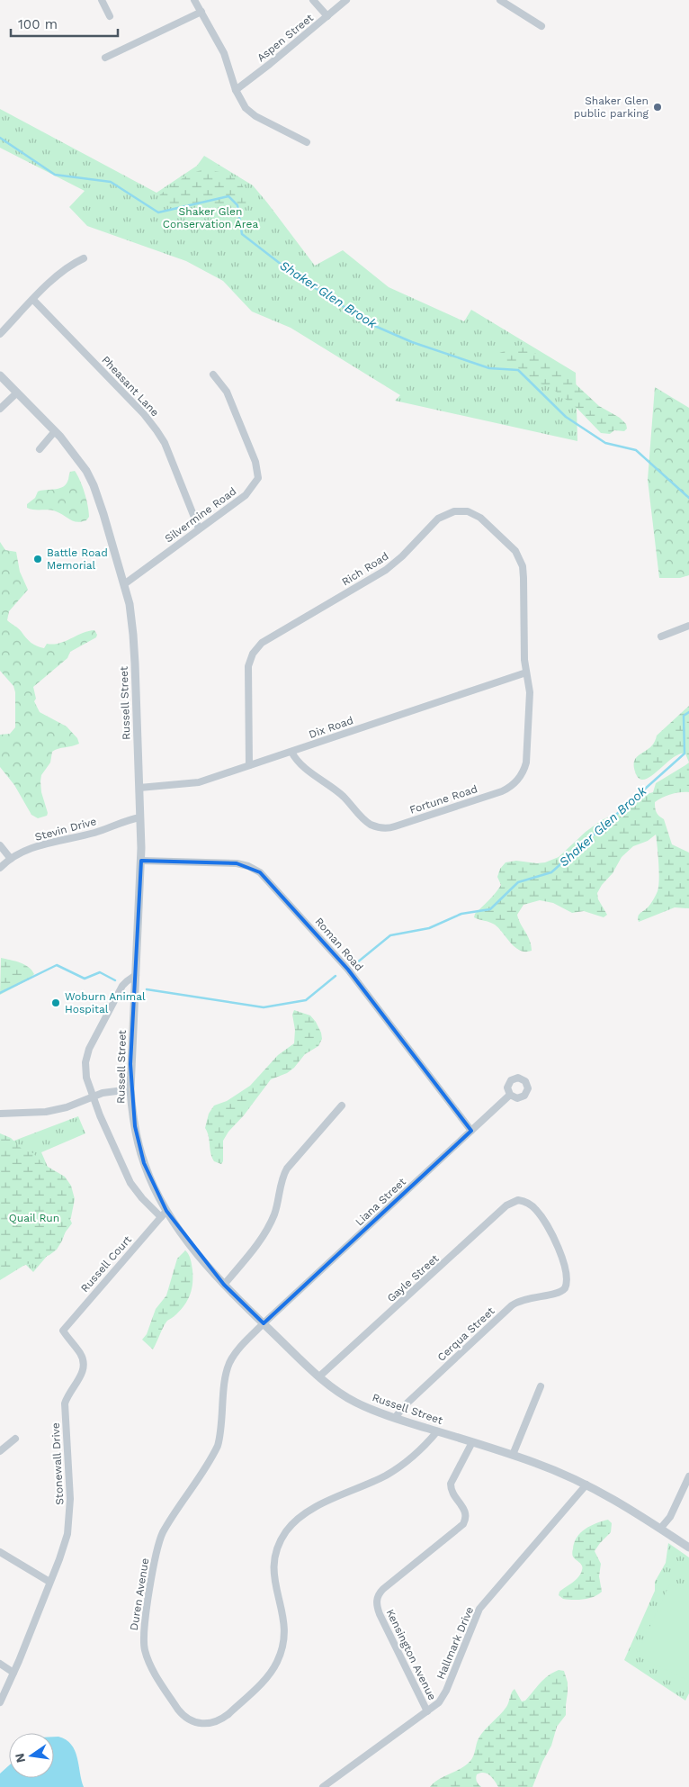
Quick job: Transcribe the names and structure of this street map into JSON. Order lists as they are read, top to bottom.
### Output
{
  "streets": {
    "street": [
      "Aspen Street",
      "Pheasant Lane",
      "Silvermine Road",
      "Rich Road",
      "Russell Street",
      "Dix Road",
      "Fortune Road",
      "Stevin Drive",
      "Roman Road",
      "Liana Street",
      "Russell Court",
      "Gayle Street",
      "Cerqua Street",
      "Stonewall Drive",
      "Duren Avenue",
      "Hallmark Drive",
      "Kensington Avenue"
    ]
  },
  "crossings": [
    ["Pheasant Lane", "Silvermine Road"],
    ["Silvermine Road", "Russell Street"],
    ["Rich Road", "Dix Road"],
    ["Rich Road", "Fortune Road"],
    ["Russell Street", "Dix Road"],
    ["Russell Street", "Stevin Drive"],
    ["Russell Street", "Roman Road"],
    ["Russell Street", "Liana Street"],
    ["Russell Street", "Russell Court"],
    ["Russell Street", "Gayle Street"],
    ["Russell Street", "Cerqua Street"],
    ["Russell Street", "Duren Avenue"],
    ["Russell Street", "Hallmark Drive"],
    ["Russell Street", "Kensington Avenue"],
    ["Dix Road", "Fortune Road"],
    ["Roman Road", "Liana Street"],
    ["Liana Street", "Duren Avenue"],
    ["Russell Court", "Stonewall Drive"],
    ["Gayle Street", "Cerqua Street"],
    ["Hallmark Drive", "Kensington Avenue"]
  ],
  "water": ["Shaker Glen Brook"],
  "parks": ["Shaker Glen Conservation Area", "Quail Run"],
  "places": ["Shaker Glen public parking", "Battle Road Memorial", "Woburn Animal Hospital"],
  "scale_bar": "100 m",
  "north": "left"
}
